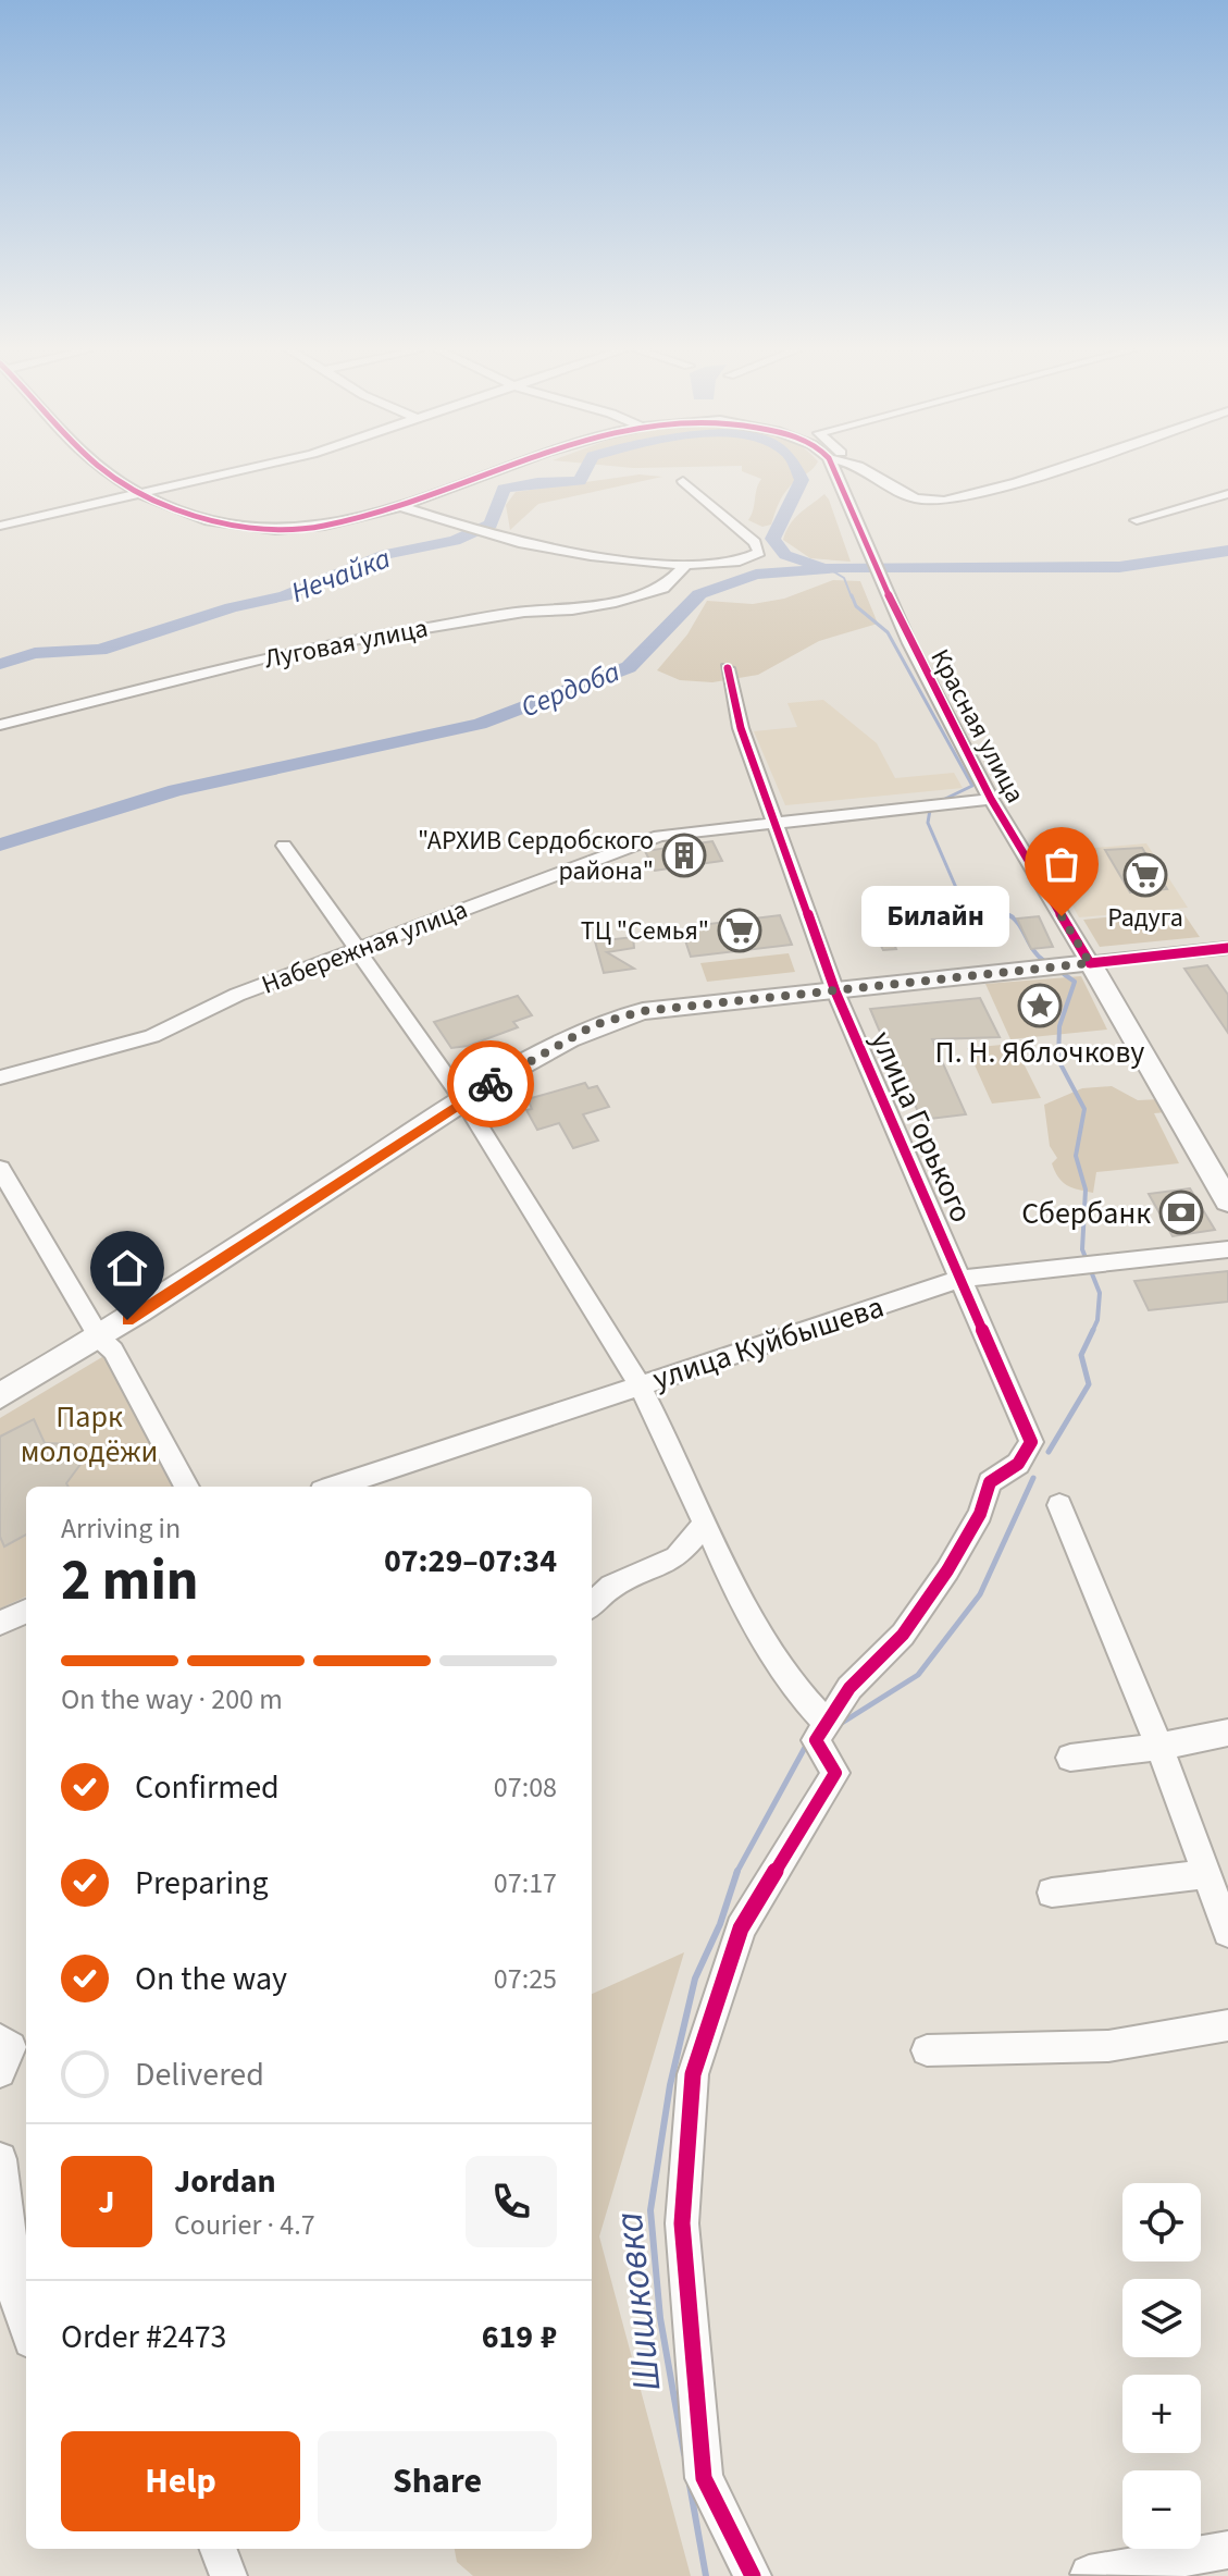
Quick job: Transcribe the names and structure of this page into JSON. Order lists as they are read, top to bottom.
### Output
{
  "streets": {
    "main road": ["Красная улица"],
    "street": [
      "Луговая улица",
      "Набережная улица",
      "улица Горького",
      "улица Куйбышева"
    ]
  },
  "crossings": [
    ["Красная улица", "Набережная улица"],
    ["Набережная улица", "улица Горького"],
    ["улица Горького", "улица Куйбышева"]
  ],
  "water": ["Нечайка", "Сердоба", "Шишковка"],
  "parks": ["Парк молодёжи"],
  "places": {
    "building": ["\"АРХИВ Сердобского района\""],
    "supermarket": ["Радуга", "ТЦ \"Семья\""],
    "other": ["Билайн"],
    "place": ["П. Н. Яблочкову"],
    "bank": ["Сбербанк"]
  },
  "page": {
    "bubble": "Билайн",
    "heading": ["2 min", "Arriving in", "07:29–07:34"],
    "panel": [
      "Jordan",
      "Courier · 4.7",
      "Order #2473",
      "619 ₽"
    ],
    "bar": "On the way · 200 m",
    "list": [
      ["Confirmed", "07:08"],
      ["Preparing", "07:17"],
      ["On the way", "07:25"],
      "Delivered"
    ],
    "round": "J",
    "map_buttons": ["+", "−"],
    "buttons": ["Help", "Share"]
  }
}
